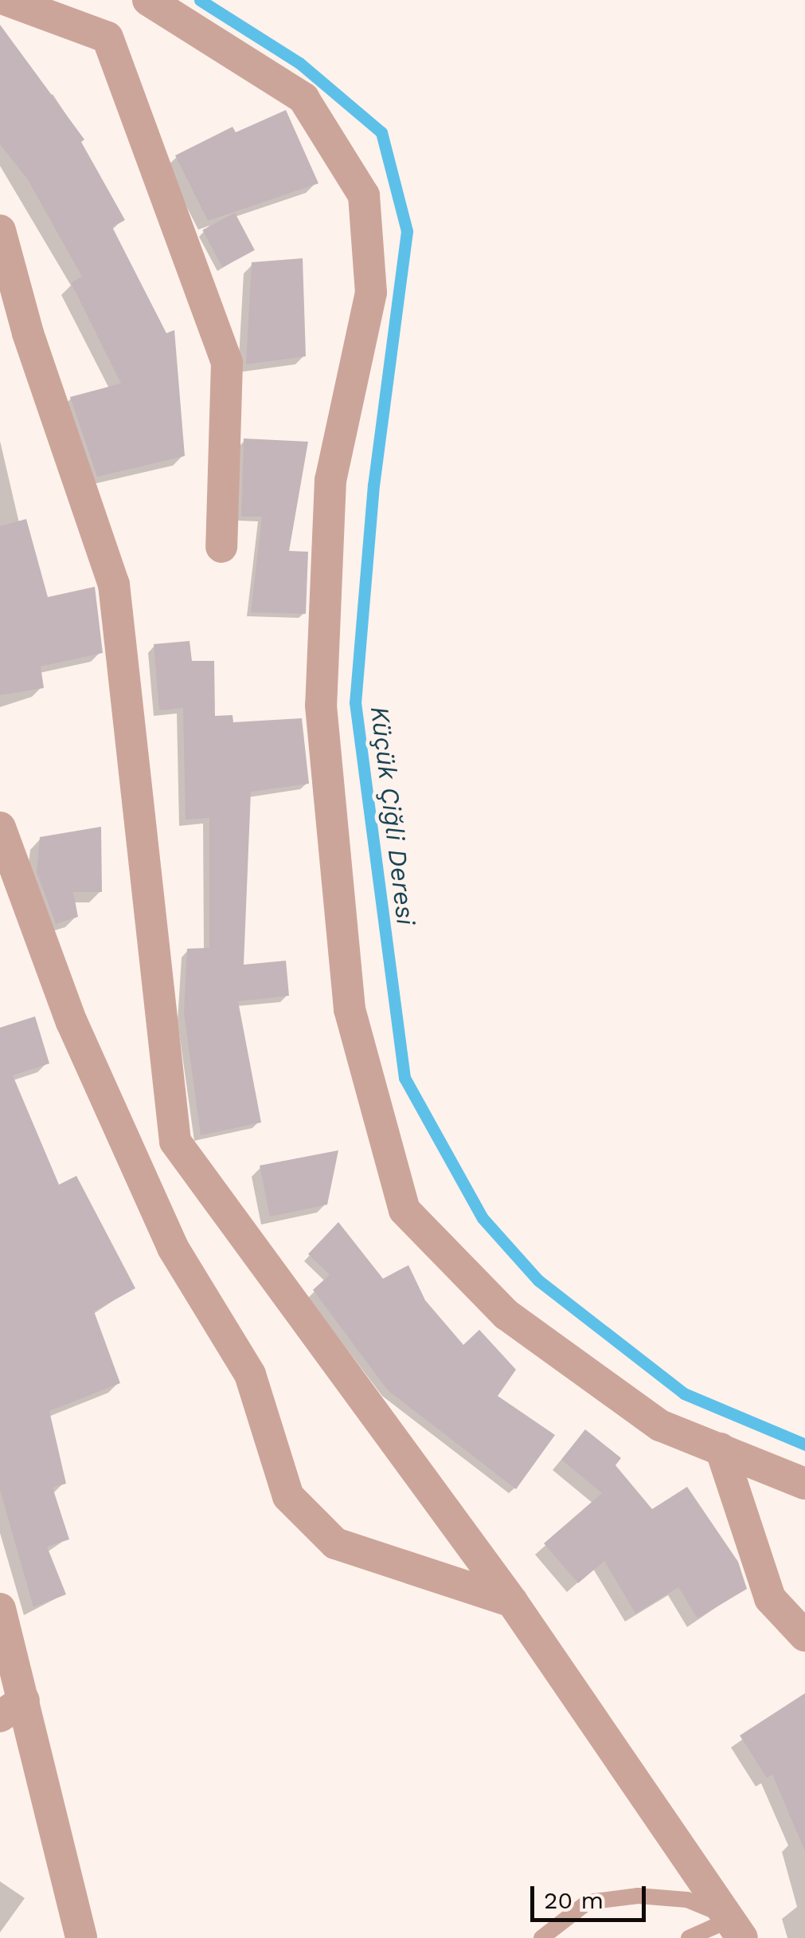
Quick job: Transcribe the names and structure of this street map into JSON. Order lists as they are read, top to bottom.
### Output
{
  "water": ["Küçük Çiğli Deresi"],
  "scale_bar": "20 m"
}
